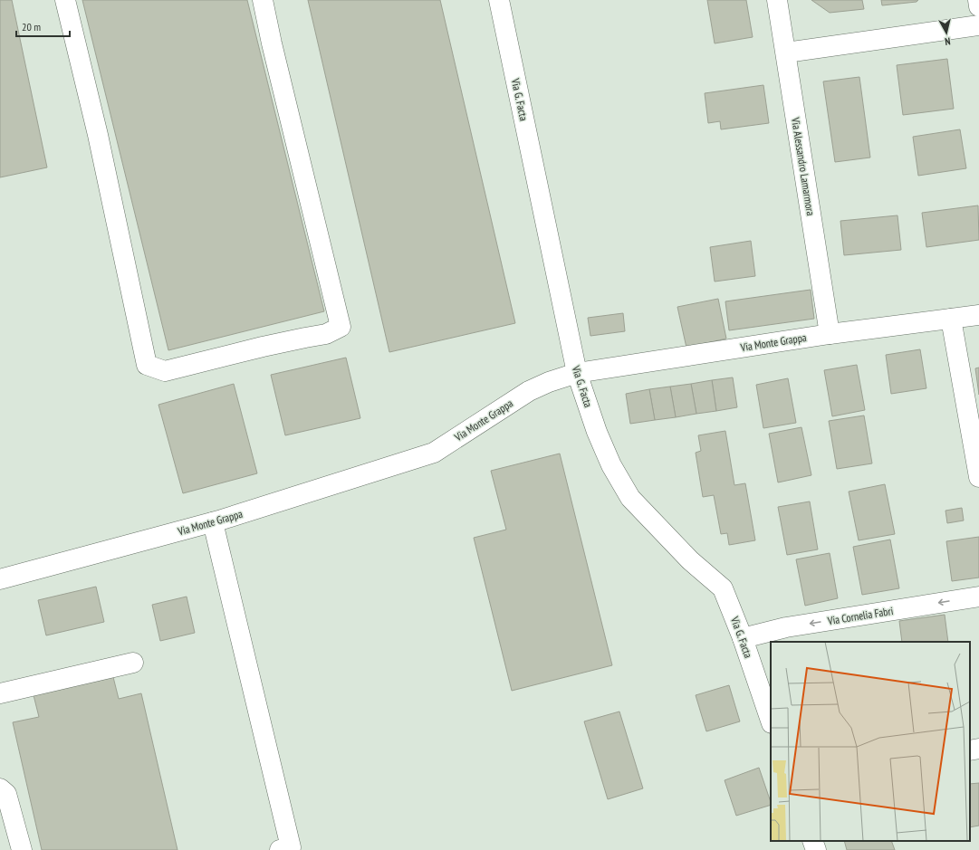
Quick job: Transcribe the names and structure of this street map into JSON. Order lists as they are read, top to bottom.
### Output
{
  "streets": {
    "street": [
      "Via G. Facta",
      "Via Alessandro Lamarmora",
      "Via Monte Grappa",
      "Via Cornelia Fabri"
    ]
  },
  "crossings": [
    ["Via G. Facta", "Via Monte Grappa"],
    ["Via G. Facta", "Via Cornelia Fabri"],
    ["Via Alessandro Lamarmora", "Via Monte Grappa"]
  ],
  "one_way": ["Via Cornelia Fabri"],
  "scale_bar": "20 m",
  "north": "bottom"
}
